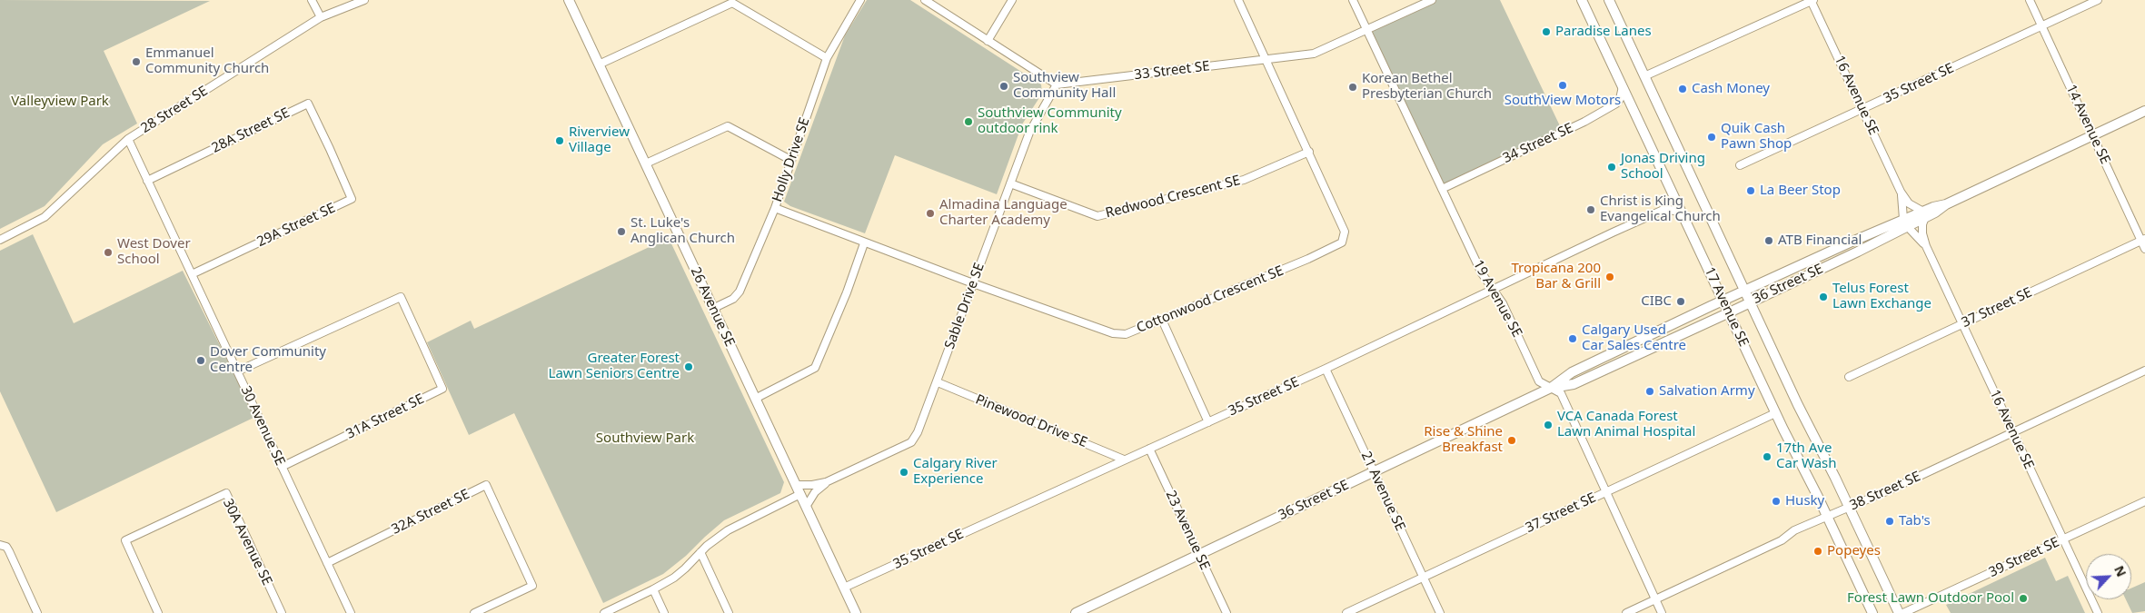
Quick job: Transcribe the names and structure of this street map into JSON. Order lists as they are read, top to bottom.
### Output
{
  "streets": {
    "main road": ["36 Street SE", "26 Avenue SE", "17 Avenue SE"],
    "street": [
      "33 Street SE",
      "35 Street SE",
      "16 Avenue SE",
      "28 Street SE",
      "14 Avenue SE",
      "28A Street SE",
      "34 Street SE",
      "Holly Drive SE",
      "Redwood Crescent SE",
      "29A Street SE",
      "19 Avenue SE",
      "Cottonwood Crescent SE",
      "Sable Drive SE",
      "37 Street SE",
      "31A Street SE",
      "Pinewood Drive SE",
      "30 Avenue SE",
      "21 Avenue SE",
      "38 Street SE",
      "32A Street SE",
      "23 Avenue SE",
      "30A Avenue SE",
      "39 Street SE"
    ]
  },
  "crossings": [
    ["33 Street SE", "19 Avenue SE"],
    ["33 Street SE", "Cottonwood Crescent SE"],
    ["33 Street SE", "Sable Drive SE"],
    ["35 Street SE", "16 Avenue SE"],
    ["35 Street SE", "14 Avenue SE"],
    ["35 Street SE", "19 Avenue SE"],
    ["35 Street SE", "26 Avenue SE"],
    ["35 Street SE", "17 Avenue SE"],
    ["35 Street SE", "Pinewood Drive SE"],
    ["35 Street SE", "21 Avenue SE"],
    ["35 Street SE", "23 Avenue SE"],
    ["16 Avenue SE", "36 Street SE"],
    ["16 Avenue SE", "37 Street SE"],
    ["16 Avenue SE", "38 Street SE"],
    ["16 Avenue SE", "39 Street SE"],
    ["28 Street SE", "30 Avenue SE"],
    ["14 Avenue SE", "36 Street SE"],
    ["14 Avenue SE", "37 Street SE"],
    ["28A Street SE", "29A Street SE"],
    ["28A Street SE", "30 Avenue SE"],
    ["34 Street SE", "19 Avenue SE"],
    ["34 Street SE", "17 Avenue SE"],
    ["Holly Drive SE", "Cottonwood Crescent SE"],
    ["Holly Drive SE", "26 Avenue SE"],
    ["Redwood Crescent SE", "Cottonwood Crescent SE"],
    ["Redwood Crescent SE", "Sable Drive SE"],
    ["29A Street SE", "30 Avenue SE"],
    ["36 Street SE", "19 Avenue SE"],
    ["36 Street SE", "17 Avenue SE"],
    ["36 Street SE", "21 Avenue SE"],
    ["36 Street SE", "23 Avenue SE"],
    ["19 Avenue SE", "37 Street SE"],
    ["19 Avenue SE", "38 Street SE"],
    ["Cottonwood Crescent SE", "Sable Drive SE"],
    ["Sable Drive SE", "26 Avenue SE"],
    ["Sable Drive SE", "Pinewood Drive SE"],
    ["17 Avenue SE", "37 Street SE"],
    ["17 Avenue SE", "38 Street SE"],
    ["37 Street SE", "21 Avenue SE"],
    ["31A Street SE", "30 Avenue SE"],
    ["30 Avenue SE", "32A Street SE"]
  ],
  "parks": ["Valleyview Park", "Southview Park"],
  "places": [
    "Paradise Lanes",
    "Emmanuel Community Church",
    "SouthView Motors",
    "Southview Community Hall",
    "Korean Bethel Presbyterian Church",
    "Cash Money",
    "Southview Community outdoor rink",
    "Quik Cash Pawn Shop",
    "Riverview Village",
    "Jonas Driving School",
    "La Beer Stop",
    "Christ is King Evangelical Church",
    "Almadina Language Charter Academy",
    "St. Luke's Anglican Church",
    "ATB Financial",
    "West Dover School",
    "Tropicana 200 Bar & Grill",
    "Telus Forest Lawn Exchange",
    "CIBC",
    "Calgary Used Car Sales Centre",
    "Dover Community Centre",
    "Greater Forest Lawn Seniors Centre",
    "Salvation Army",
    "VCA Canada Forest Lawn Animal Hospital",
    "Rise & Shine Breakfast",
    "17th Ave Car Wash",
    "Calgary River Experience",
    "Husky",
    "Tab's",
    "Popeyes",
    "Forest Lawn Outdoor Pool"
  ],
  "north": "top right"
}
